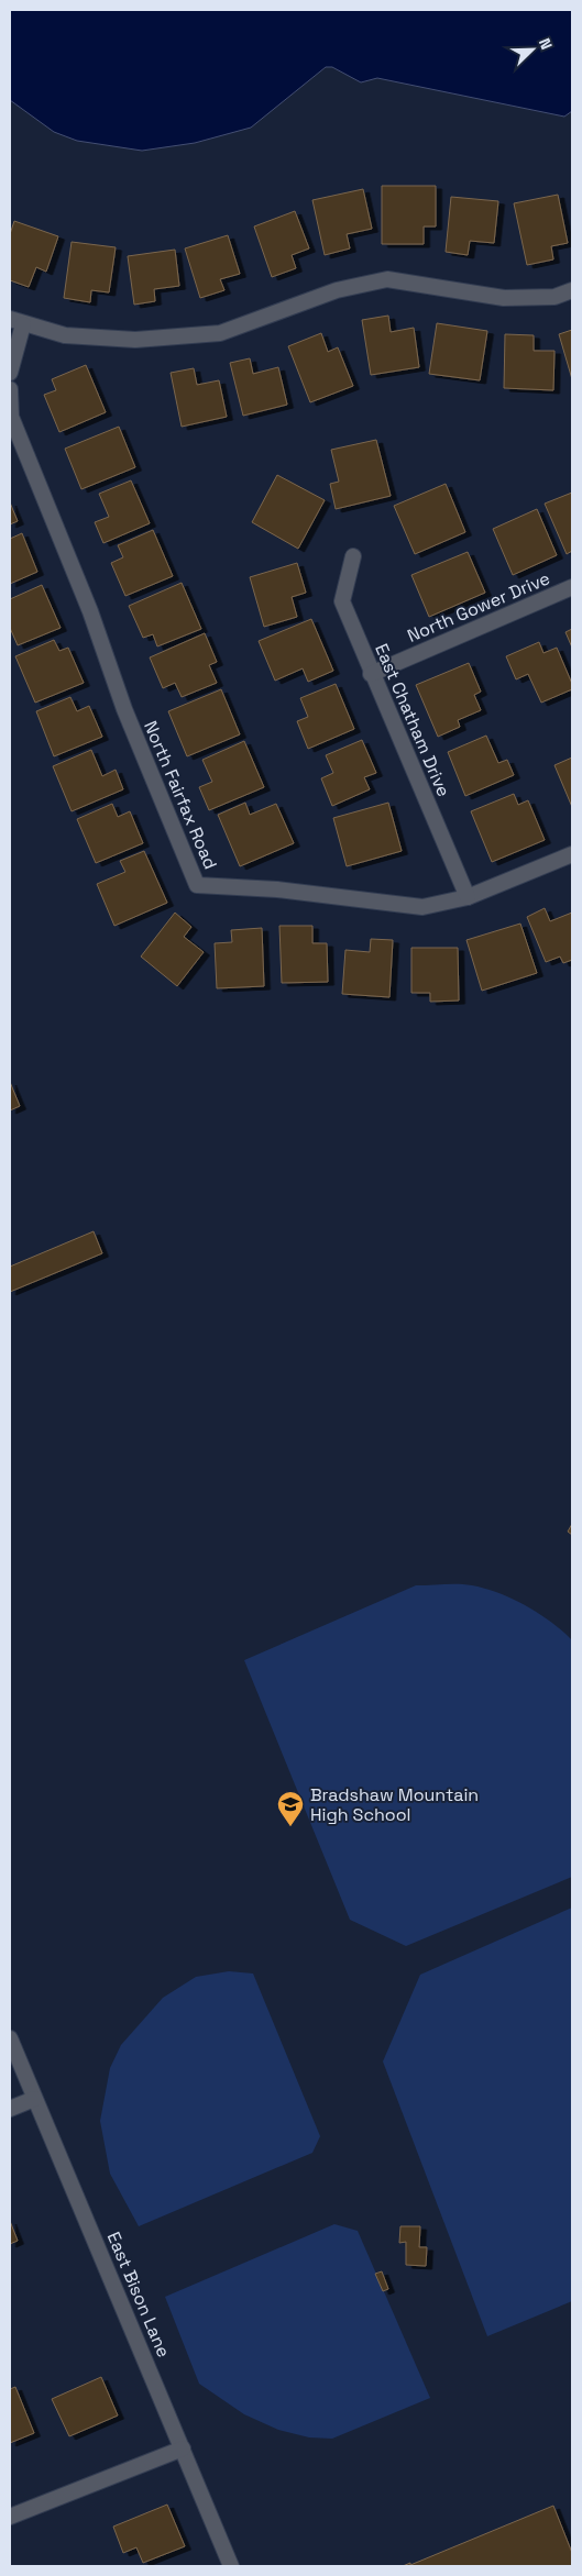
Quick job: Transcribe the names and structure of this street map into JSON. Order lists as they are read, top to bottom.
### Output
{
  "streets": {
    "street": [
      "North Gower Drive",
      "East Chatham Drive",
      "North Fairfax Road",
      "East Bison Lane"
    ]
  },
  "crossings": [
    ["North Gower Drive", "East Chatham Drive"],
    ["East Chatham Drive", "North Fairfax Road"]
  ],
  "places": {
    "school or university": ["Bradshaw Mountain High School"]
  },
  "north": "top right"
}
